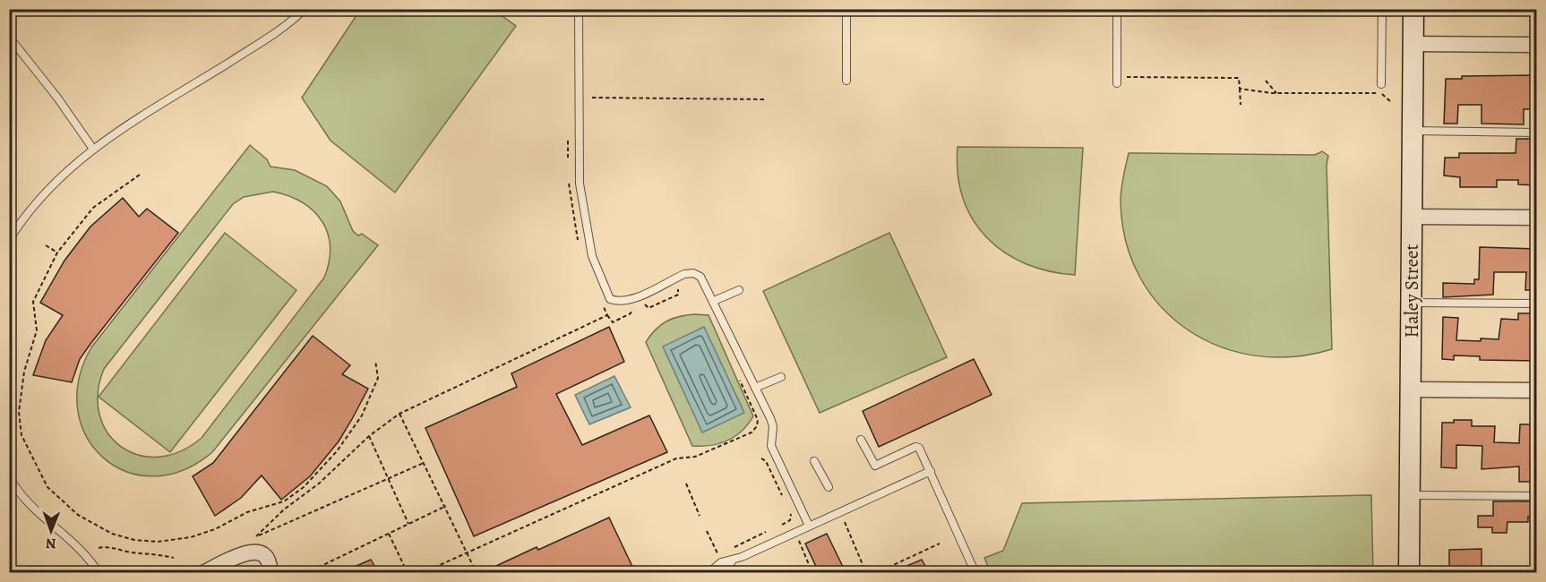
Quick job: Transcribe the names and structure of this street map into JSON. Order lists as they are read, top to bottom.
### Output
{
  "streets": {
    "street": ["Haley Street"]
  },
  "north": "bottom"
}
